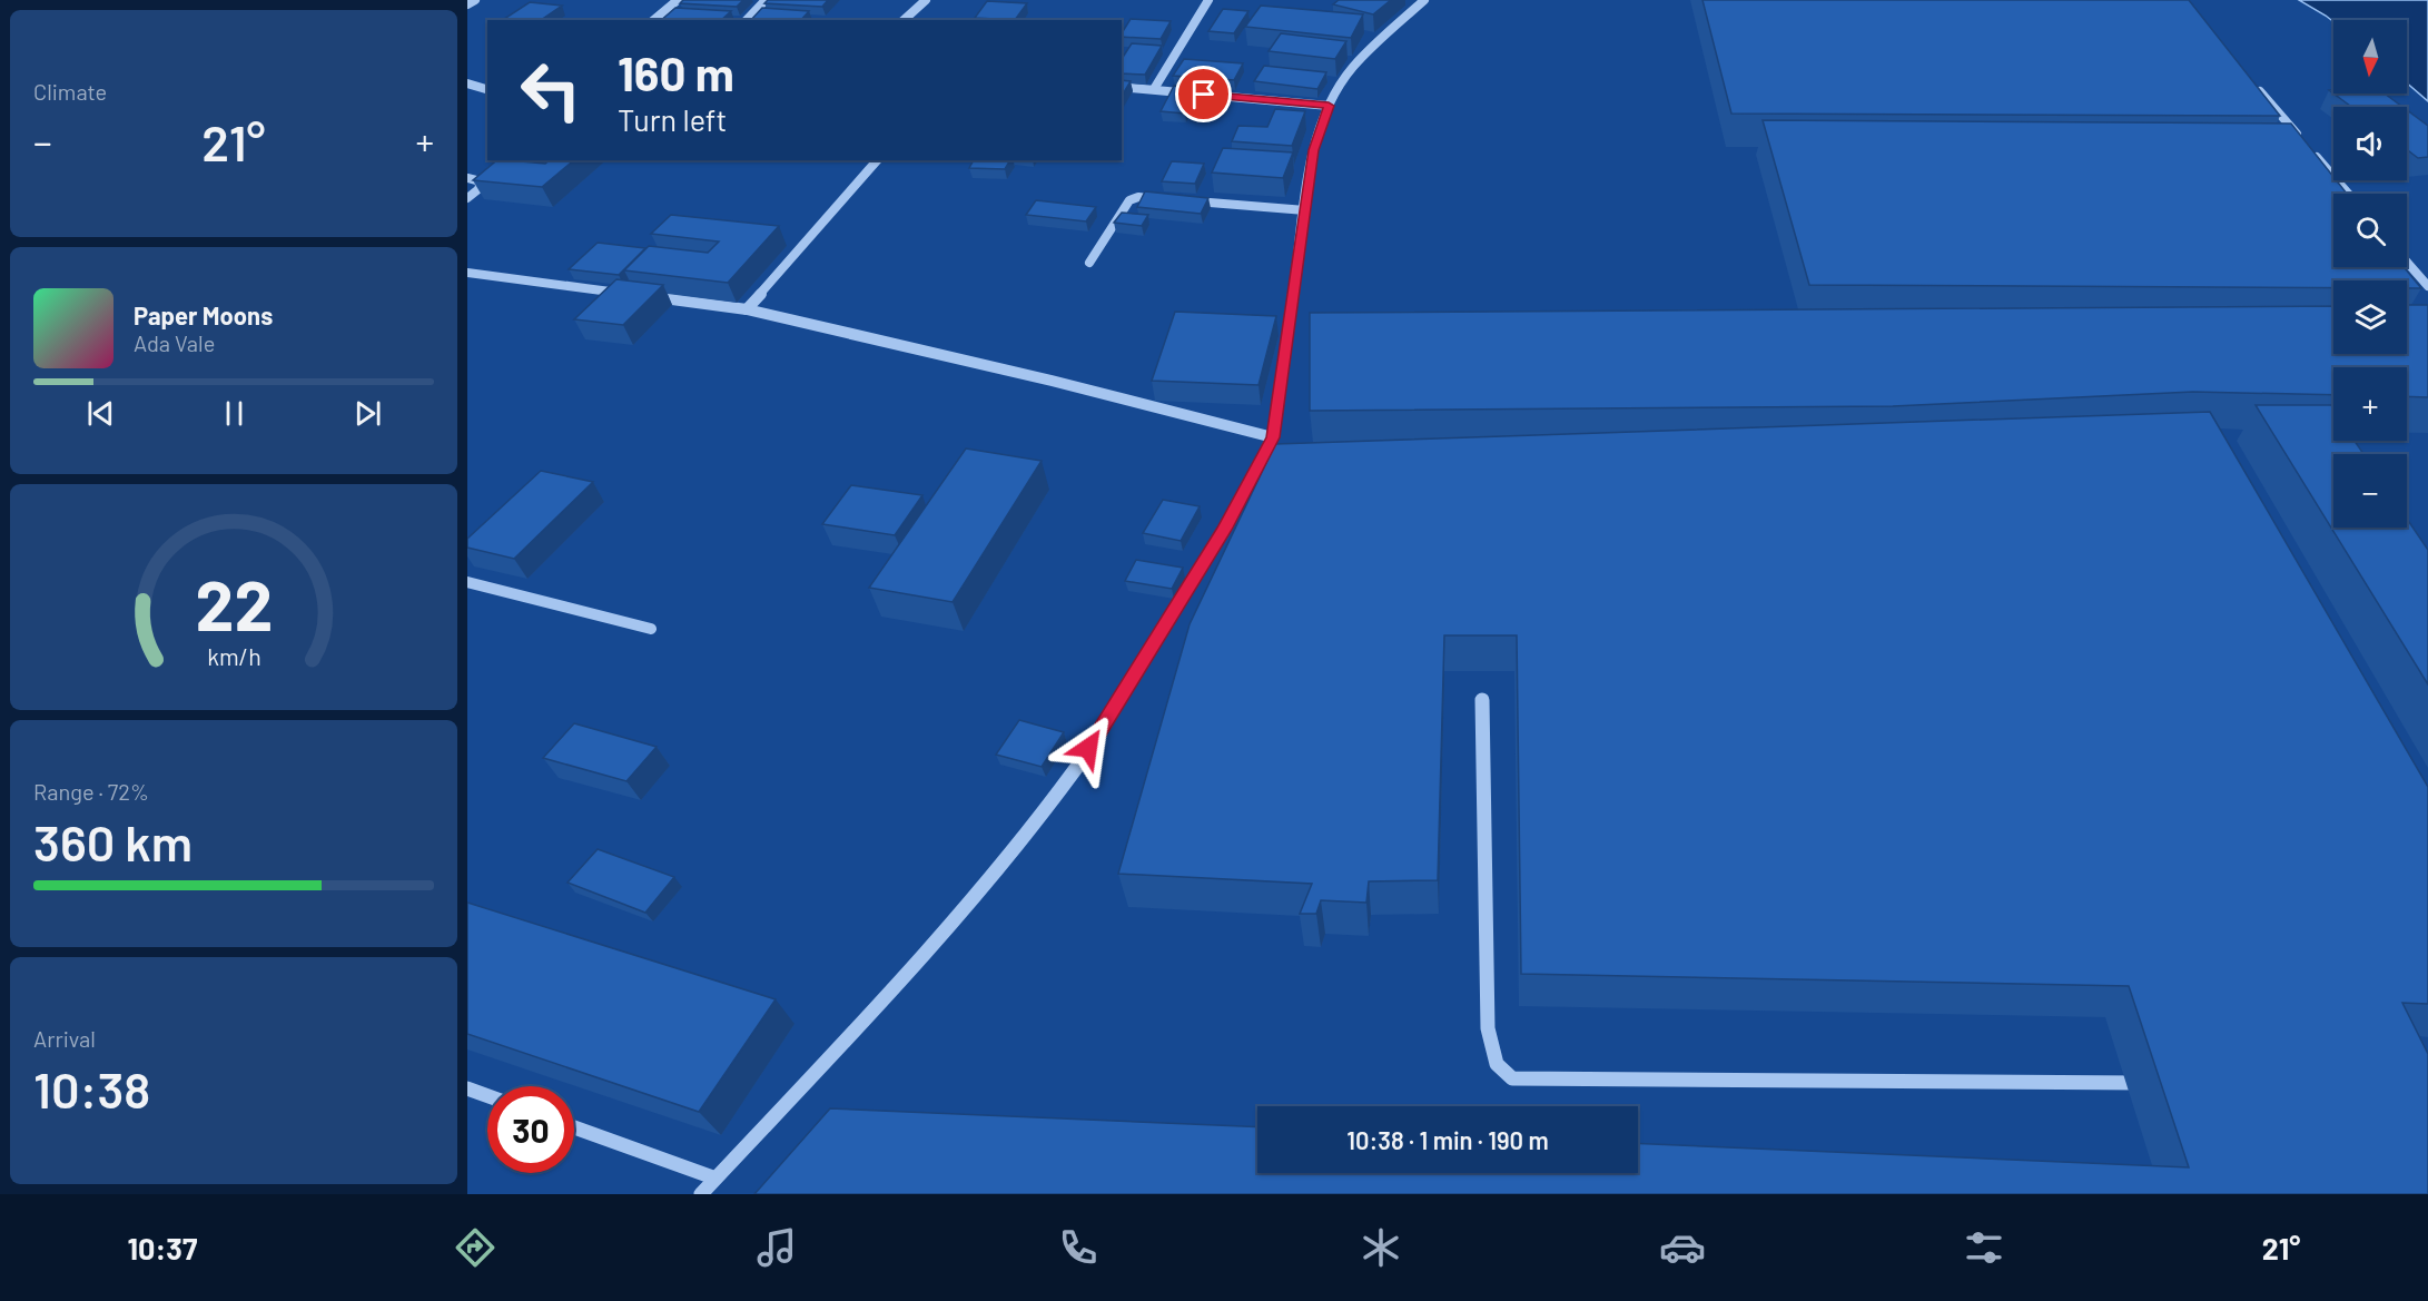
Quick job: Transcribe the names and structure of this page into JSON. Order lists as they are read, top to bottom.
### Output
{
  "north": "bottom",
  "page": {
    "tile": [
      "Climate",
      ["Range · 72%", "360 km"],
      ["Arrival", "10:38"]
    ],
    "map_buttons": ["+", "−"],
    "turn": ["160 m", "Turn left"],
    "heat": ["−", "21°", "+"],
    "song": ["Paper Moons", "Ada Vale"],
    "limit": "30",
    "trip": "10:38 · 1 min · 190 m",
    "tabs": ["10:37", "21°"],
    "gauge": ["22", "km/h"]
  }
}
